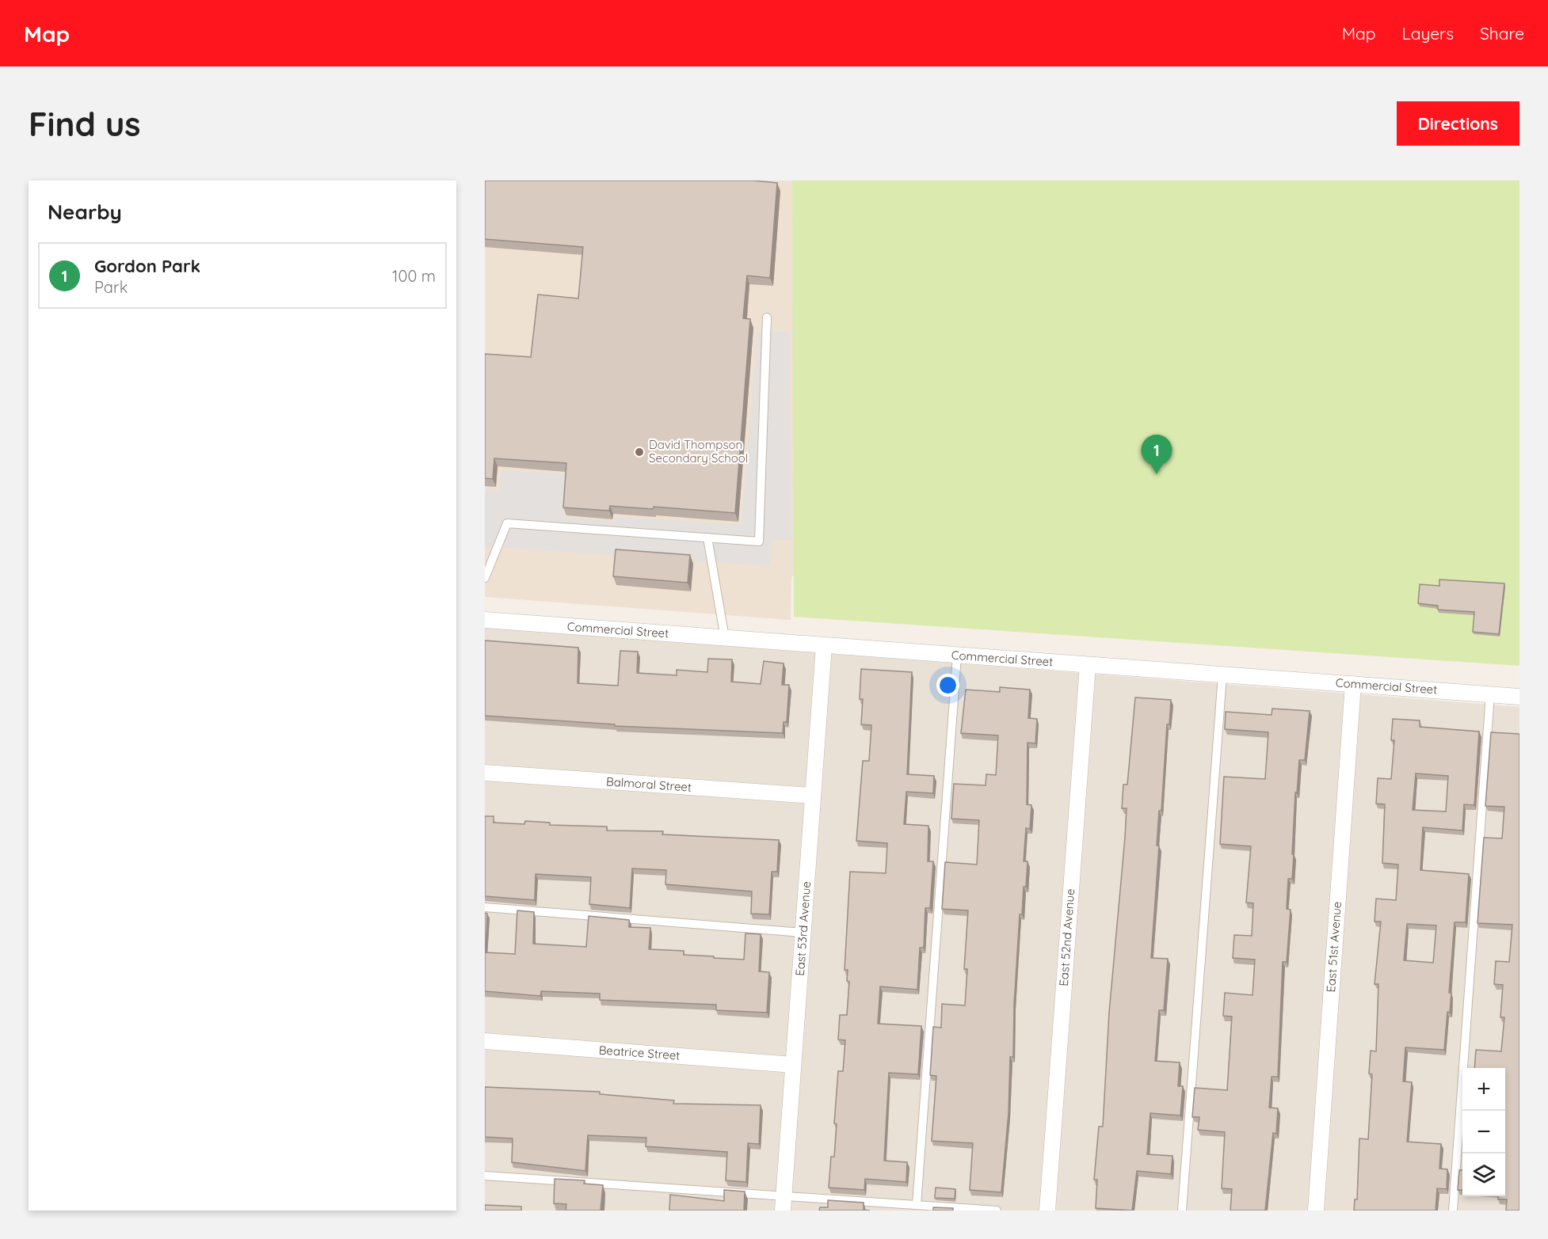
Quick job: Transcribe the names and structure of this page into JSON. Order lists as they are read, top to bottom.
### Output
{
  "streets": {
    "street": [
      "Commercial Street",
      "Balmoral Street",
      "East 53rd Avenue",
      "East 52nd Avenue",
      "East 51st Avenue",
      "Beatrice Street"
    ]
  },
  "crossings": [
    ["Commercial Street", "East 53rd Avenue"],
    ["Commercial Street", "East 52nd Avenue"],
    ["Commercial Street", "East 51st Avenue"],
    ["Balmoral Street", "East 53rd Avenue"],
    ["East 53rd Avenue", "Beatrice Street"]
  ],
  "places": ["David Thompson Secondary School"],
  "page": {
    "header": "Map",
    "nav": ["Map", "Layers", "Share"],
    "buttons": "Directions",
    "title": "Find us",
    "heading": "Nearby",
    "list": [
      {
        "mark": "1",
        "name": "Gordon Park",
        "note": "Park",
        "value": "100 m"
      }
    ],
    "pins": "1",
    "map_buttons": ["+", "−"]
  }
}
